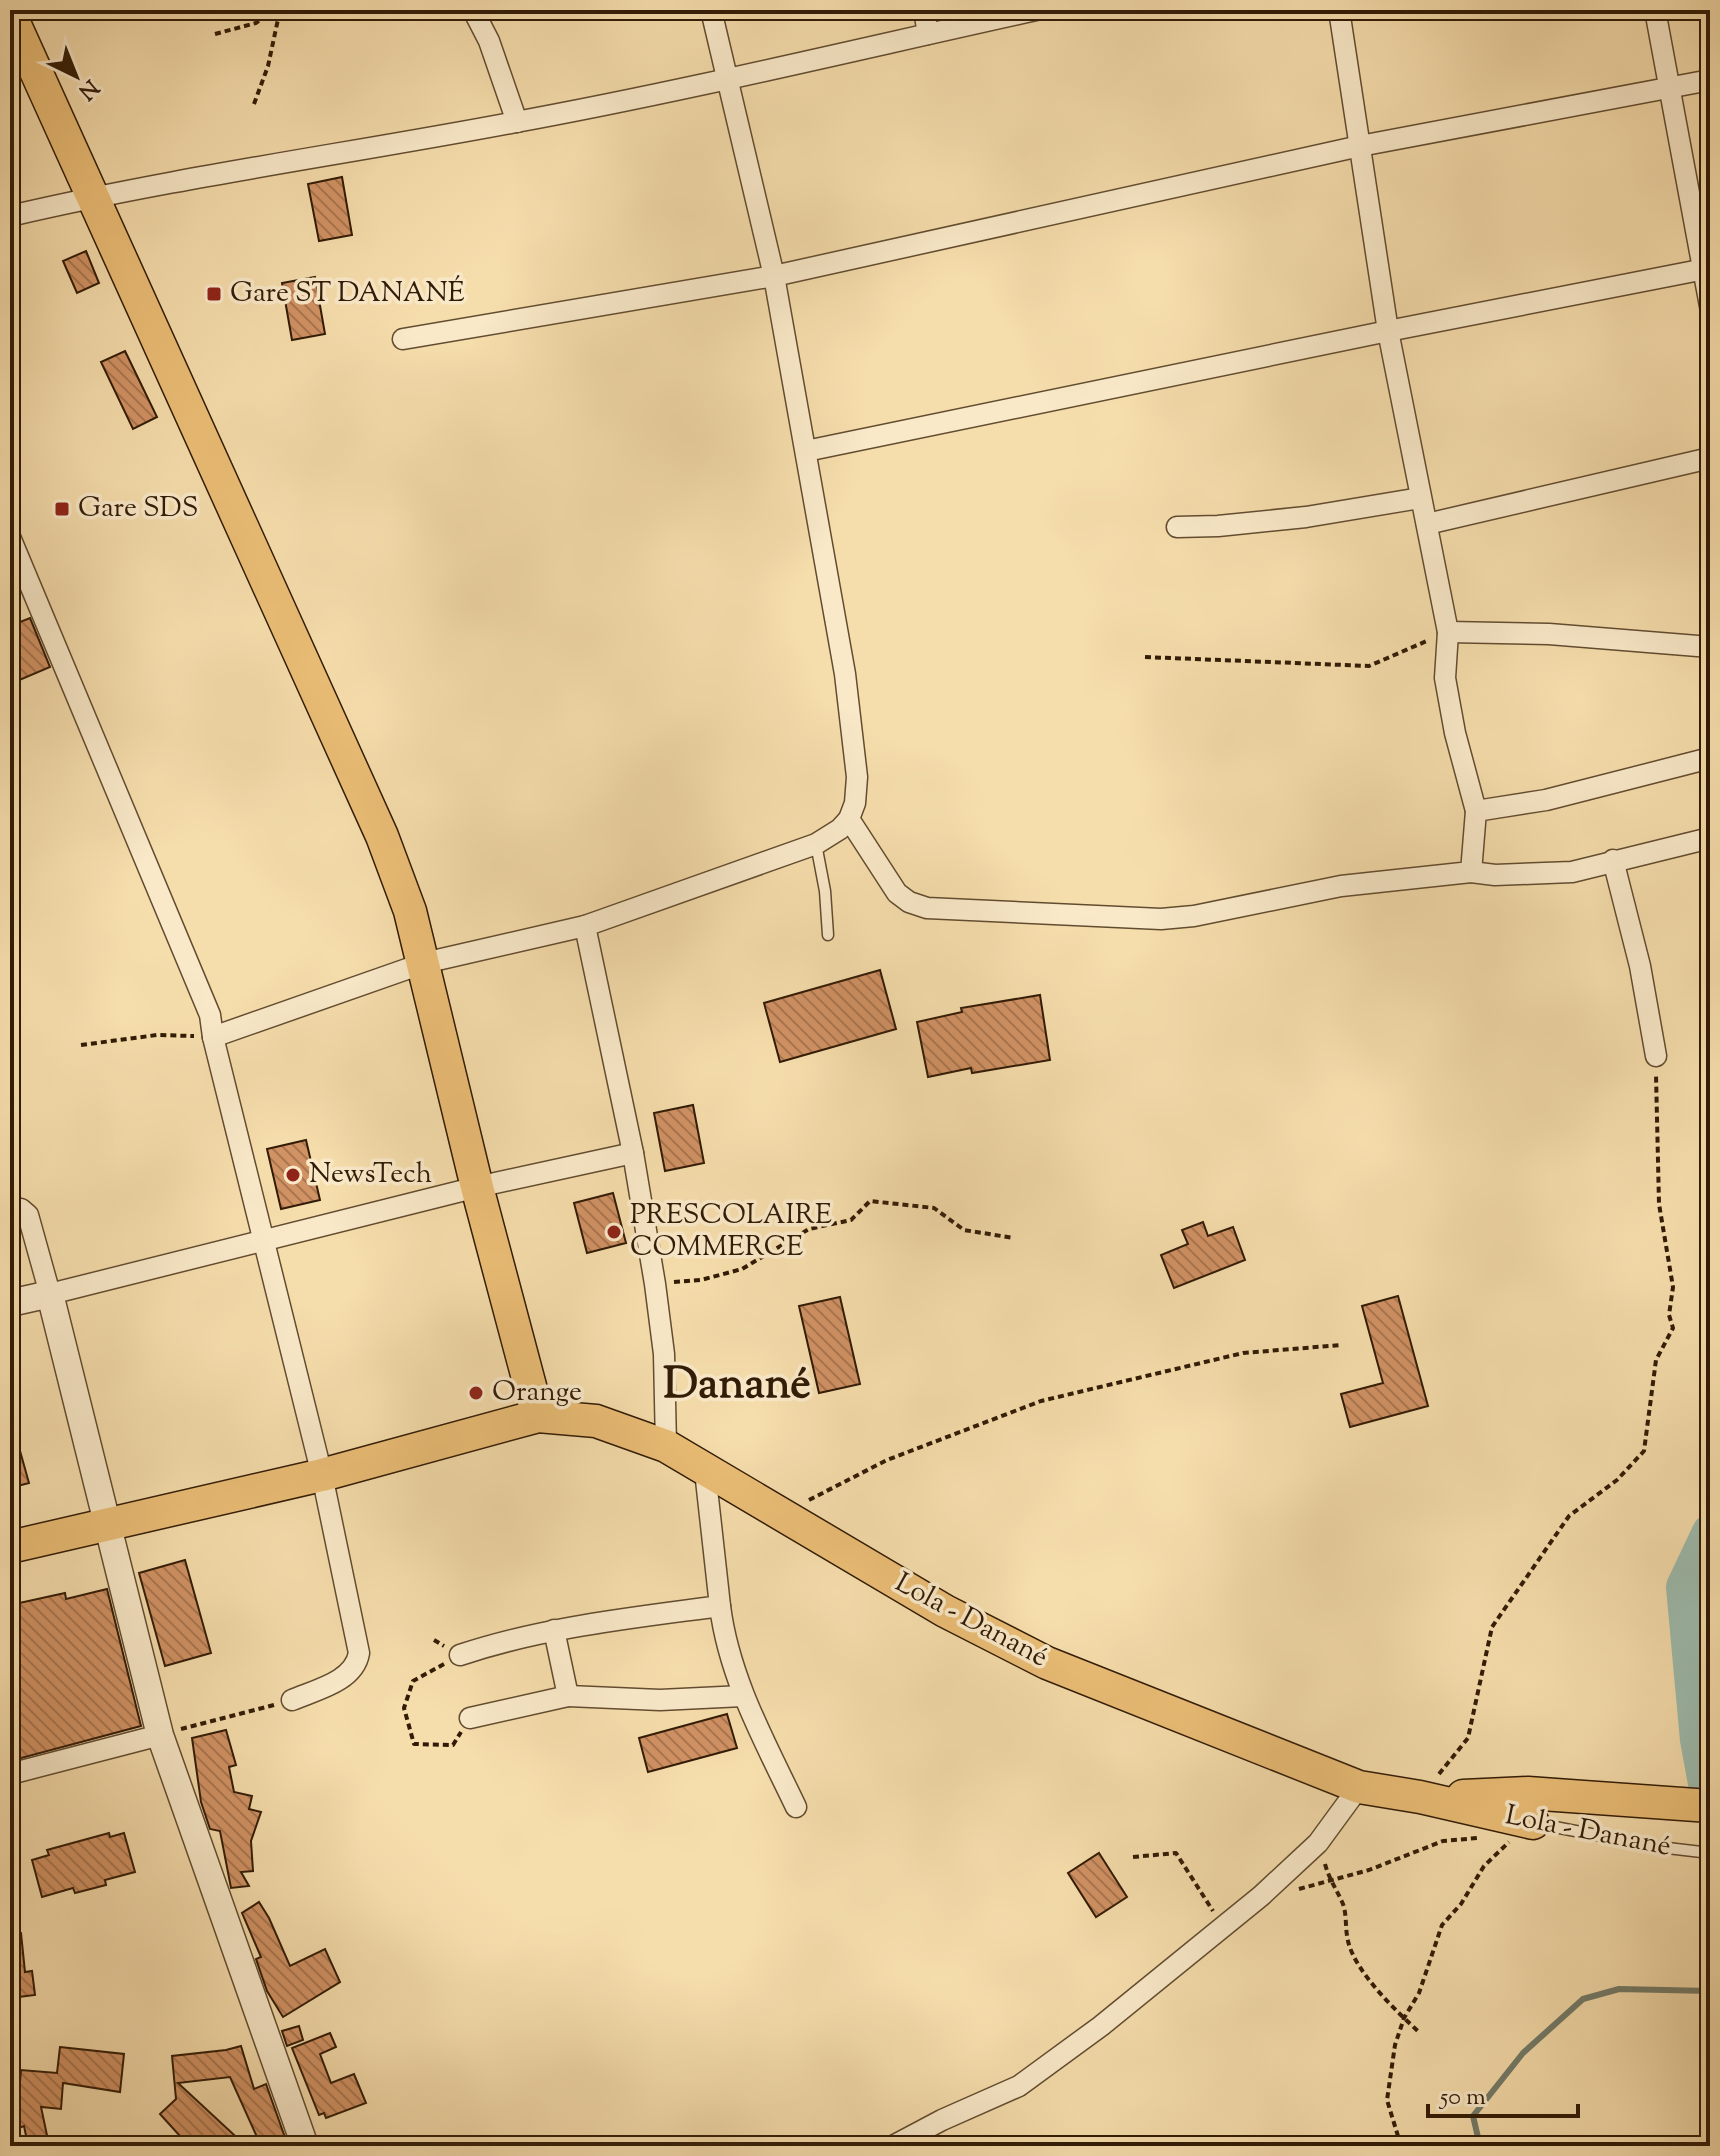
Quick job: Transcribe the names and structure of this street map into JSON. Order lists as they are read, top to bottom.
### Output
{
  "streets": {
    "main road": ["Lola - Danané"]
  },
  "districts": ["Danané"],
  "places": {
    "transit": ["Gare ST DANANÉ", "Gare SDS"],
    "other": ["NewsTech", "PRESCOLAIRE COMMERCE", "Orange"]
  },
  "scale_bar": "50 m",
  "north": "bottom right"
}
